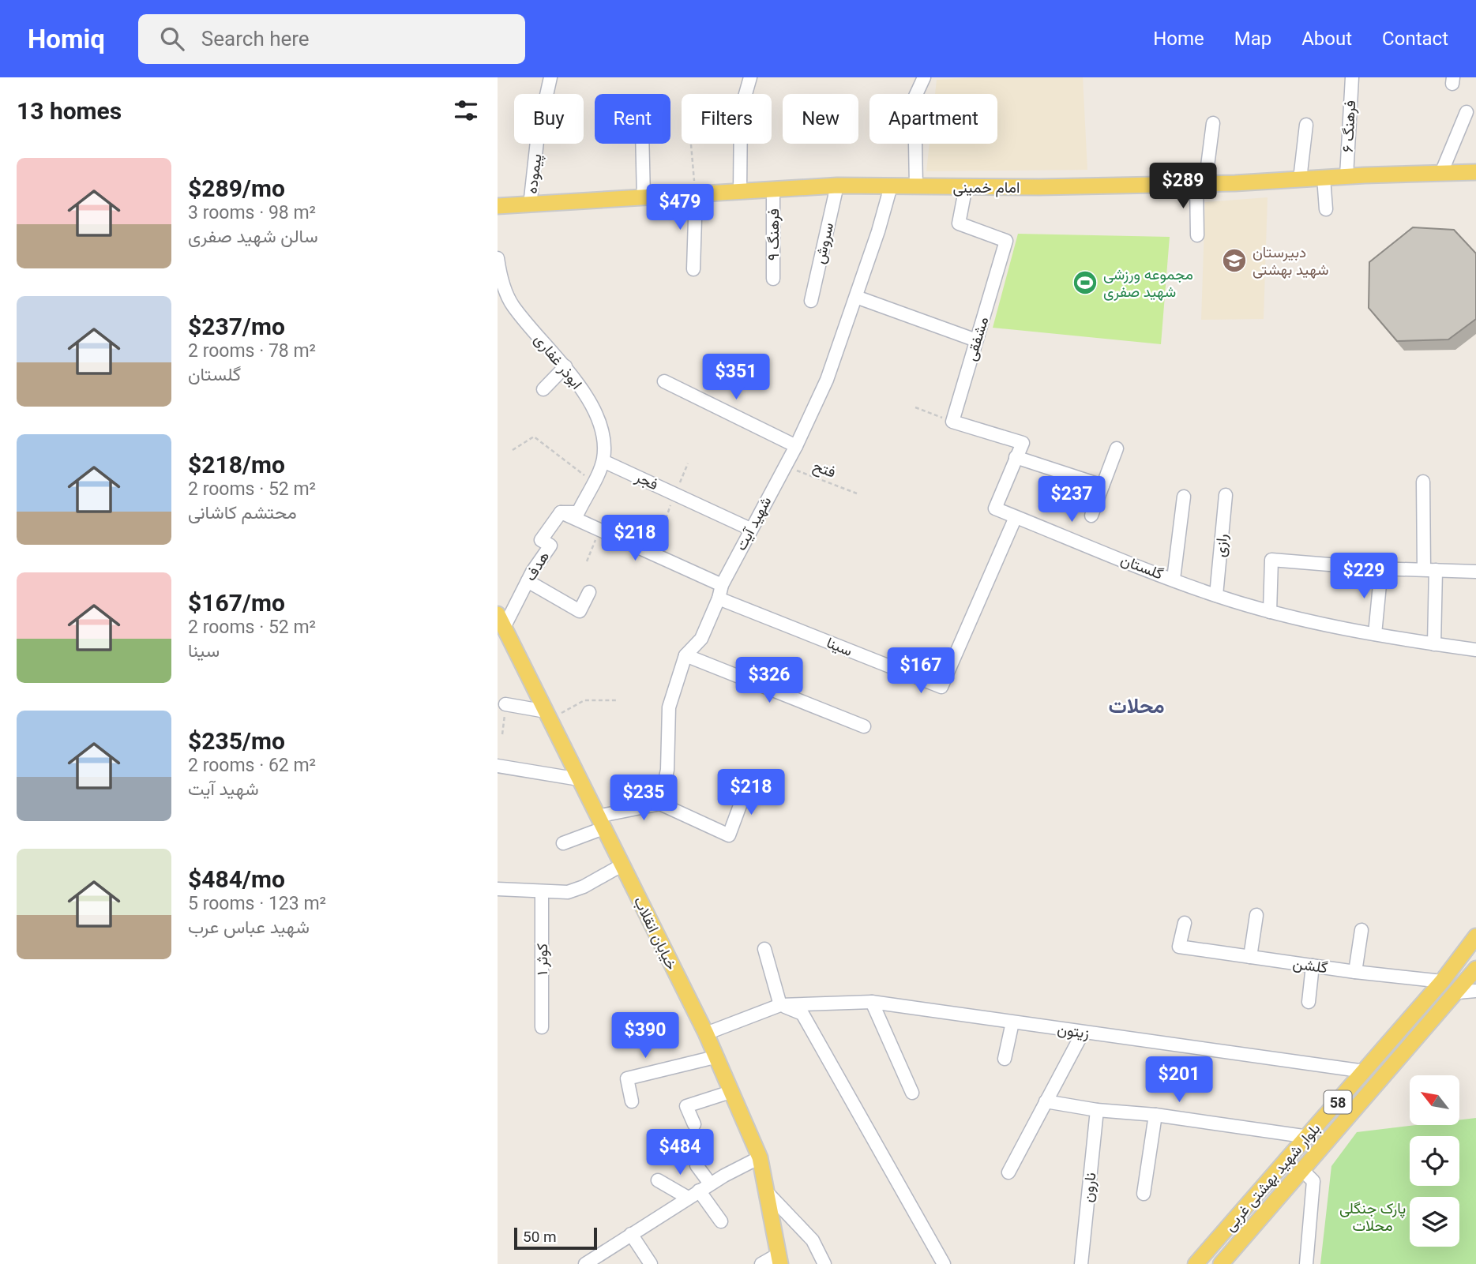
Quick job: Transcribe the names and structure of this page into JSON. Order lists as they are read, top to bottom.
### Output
{
  "streets": {
    "main road": [
      "امام خمینی",
      "خیابان انقلاب",
      "58",
      "بلوار شهید بهشتی غربی"
    ],
    "street": [
      "فرهنگ ۶",
      "پیموده",
      "فرهنگ ۹",
      "سروش",
      "مشفقی",
      "ابوذر غفاری",
      "فجر",
      "شهید آیت",
      "رازی",
      "هدف",
      "گلستان",
      "سینا",
      "کوثر ۱",
      "گلشن",
      "زیتون",
      "نارون"
    ],
    "path": ["فتح"]
  },
  "crossings": [
    ["فرهنگ ۶", "امام خمینی"],
    ["پیموده", "امام خمینی"],
    ["امام خمینی", "فرهنگ ۹"],
    ["امام خمینی", "سروش"],
    ["امام خمینی", "مشفقی"],
    ["امام خمینی", "شهید آیت"],
    ["ابوذر غفاری", "فجر"],
    ["ابوذر غفاری", "هدف"],
    ["فتح", "شهید آیت"],
    ["فجر", "شهید آیت"],
    ["شهید آیت", "سینا"],
    ["رازی", "گلستان"],
    ["هدف", "خیابان انقلاب"],
    ["گلستان", "سینا"],
    ["خیابان انقلاب", "زیتون"],
    ["گلشن", "بلوار شهید بهشتی غربی"],
    ["زیتون", "بلوار شهید بهشتی غربی"]
  ],
  "districts": ["محلات"],
  "parks": ["پارک جنگلی محلات"],
  "places": {
    "school or university": ["دبیرستان شهید بهشتی"],
    "sports": ["مجموعه ورزشی شهید صفری"]
  },
  "scale_bar": "50 m",
  "north": "top left",
  "page": {
    "header": "Homiq",
    "search": "Search here",
    "nav": [
      "Home",
      "Map",
      "About",
      "Contact"
    ],
    "heading": "13 homes",
    "chip": [
      "Buy",
      "Rent",
      "Filters",
      "New",
      "Apartment"
    ],
    "list": [
      {
        "name": "$289/mo",
        "note": "3 rooms · 98 m² · سالن شهید صفری"
      },
      {
        "name": "$237/mo",
        "note": "2 rooms · 78 m² · گلستان"
      },
      {
        "name": "$218/mo",
        "note": "2 rooms · 52 m² · محتشم کاشانی"
      },
      {
        "name": "$167/mo",
        "note": "2 rooms · 52 m² · سینا"
      },
      {
        "name": "$235/mo",
        "note": "2 rooms · 62 m² · شهید آیت"
      },
      {
        "name": "$484/mo",
        "note": "5 rooms · 123 m² · شهید عباس عرب"
      }
    ],
    "price": [
      "$289",
      "$479",
      "$351",
      "$237",
      "$218",
      "$229",
      "$167",
      "$326",
      "$218",
      "$235",
      "$390",
      "$201",
      "$484"
    ],
    "scale": "50 m"
  }
}
